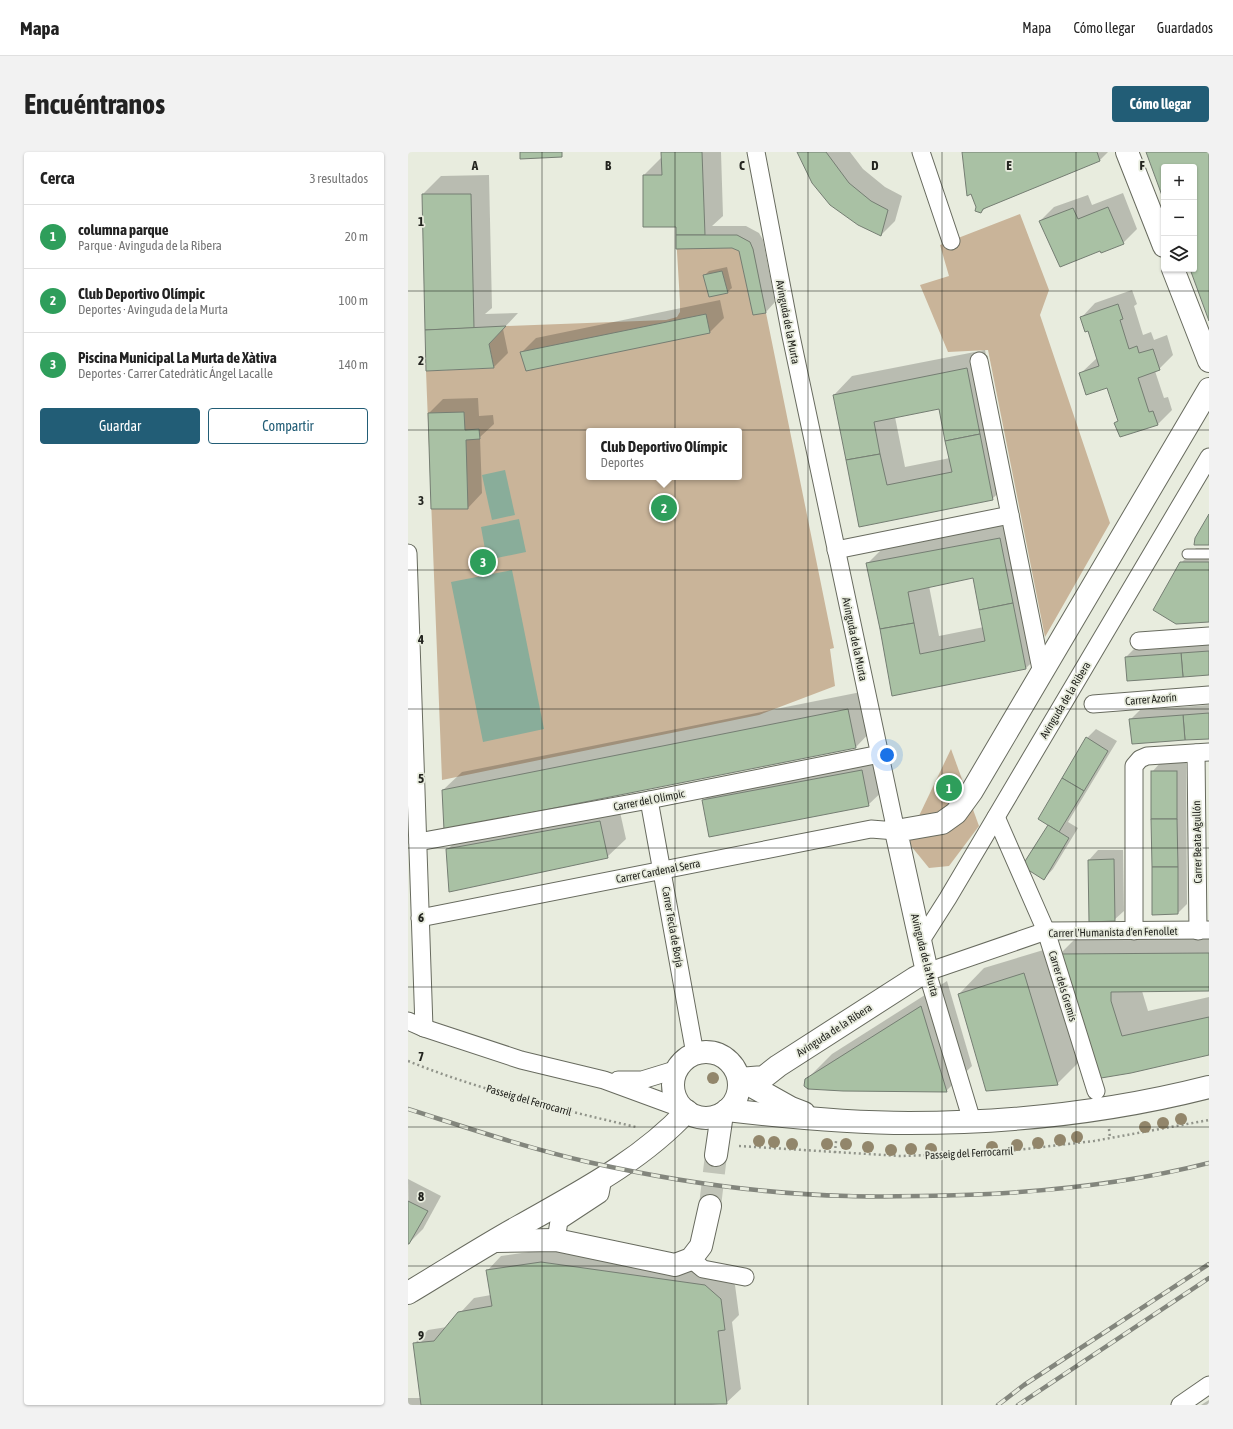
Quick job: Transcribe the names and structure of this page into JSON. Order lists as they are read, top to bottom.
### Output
{
  "streets": {
    "street": [
      "Avinguda de la Murta",
      "Carrer Azorín",
      "Avinguda de la Ribera",
      "Carrer del Olímpic",
      "Carrer Beata Agullón",
      "Carrer Cardenal Serra",
      "Carrer Tecla de Borja",
      "Carrer l'Humanista d'en Fenollet",
      "Carrer dels Gremis"
    ],
    "path": ["Passeig del Ferrocarril"]
  },
  "crossings": [
    ["Avinguda de la Murta", "Avinguda de la Ribera"],
    ["Avinguda de la Murta", "Carrer del Olímpic"],
    ["Avinguda de la Murta", "Carrer Cardenal Serra"],
    ["Avinguda de la Murta", "Carrer l'Humanista d'en Fenollet"],
    ["Avinguda de la Ribera", "Carrer Tecla de Borja"],
    ["Avinguda de la Ribera", "Carrer l'Humanista d'en Fenollet"],
    ["Avinguda de la Ribera", "Carrer dels Gremis"],
    ["Carrer del Olímpic", "Carrer Tecla de Borja"],
    ["Carrer Beata Agullón", "Carrer l'Humanista d'en Fenollet"],
    ["Carrer Cardenal Serra", "Carrer Tecla de Borja"],
    ["Carrer l'Humanista d'en Fenollet", "Carrer dels Gremis"]
  ],
  "page": {
    "header": "Mapa",
    "nav": ["Mapa", "Cómo llegar", "Guardados"],
    "buttons": [
      "Cómo llegar",
      ["Guardar", "Compartir"]
    ],
    "title": "Encuéntranos",
    "heading": ["Cerca", "3 resultados"],
    "map_buttons": ["+", "−"],
    "list": [
      {
        "mark": "1",
        "name": "columna parque",
        "note": "Parque · Avinguda de la Ribera",
        "value": "20 m"
      },
      {
        "mark": "2",
        "name": "Club Deportivo Olímpic",
        "note": "Deportes · Avinguda de la Murta",
        "value": "100 m"
      },
      {
        "mark": "3",
        "name": "Piscina Municipal La Murta de Xàtiva",
        "note": "Deportes · Carrer Catedràtic Ángel Lacalle",
        "value": "140 m"
      }
    ],
    "popup": ["Club Deportivo Olímpic", "Deportes"],
    "pins": ["2", "3", "1"]
  },
  "grid": {
    "columns": [
      "A",
      "B",
      "C",
      "D",
      "E",
      "F"
    ],
    "rows": [
      "1",
      "2",
      "3",
      "4",
      "5",
      "6",
      "7",
      "8",
      "9"
    ]
  }
}
